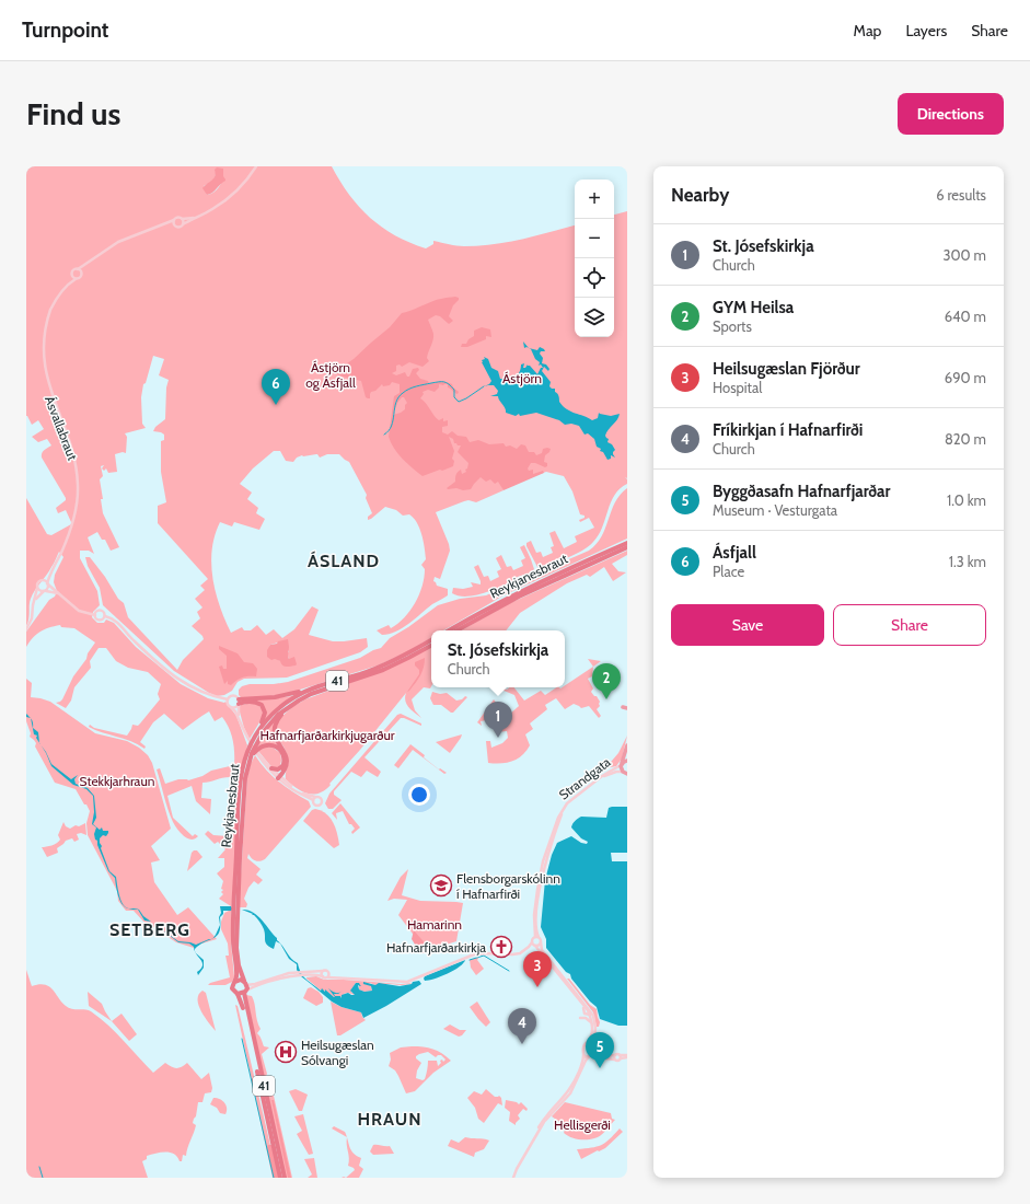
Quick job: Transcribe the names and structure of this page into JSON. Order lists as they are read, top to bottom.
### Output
{
  "streets": {
    "highway": ["Reykjanesbraut", "41"],
    "main road": ["Ásvallabraut", "Strandgata"]
  },
  "crossings": [
    ["Reykjanesbraut", "41"]
  ],
  "districts": ["ÁSLAND", "SETBERG", "HRAUN"],
  "parks": [
    "Ástjörn og Ásfjall",
    "Ástjörn",
    "Hafnarfjarðarkirkjugarður",
    "Stekkjarhraun",
    "Hamarinn",
    "Hellisgerði"
  ],
  "places": {
    "school or university": ["Flensborgarskólinn í Hafnarfirði"],
    "church": ["Hafnarfjarðarkirkja"],
    "hospital": ["Heilsugæslan Sólvangi"]
  },
  "page": {
    "header": "Turnpoint",
    "nav": ["Map", "Layers", "Share"],
    "buttons": [
      "Directions",
      ["Save", "Share"]
    ],
    "title": "Find us",
    "heading": ["Nearby", "6 results"],
    "map_buttons": ["+", "−"],
    "list": [
      {
        "mark": "1",
        "name": "St. Jósefskirkja",
        "note": "Church",
        "value": "300 m"
      },
      {
        "mark": "2",
        "name": "GYM Heilsa",
        "note": "Sports",
        "value": "640 m"
      },
      {
        "mark": "3",
        "name": "Heilsugæslan Fjörður",
        "note": "Hospital",
        "value": "690 m"
      },
      {
        "mark": "4",
        "name": "Fríkirkjan í Hafnarfirði",
        "note": "Church",
        "value": "820 m"
      },
      {
        "mark": "5",
        "name": "Byggðasafn Hafnarfjarðar",
        "note": "Museum · Vesturgata",
        "value": "1.0 km"
      },
      {
        "mark": "6",
        "name": "Ásfjall",
        "note": "Place",
        "value": "1.3 km"
      }
    ],
    "pins": [
      "6",
      "2",
      "1",
      "3",
      "4",
      "5"
    ],
    "popup": ["St. Jósefskirkja", "Church"]
  }
}
